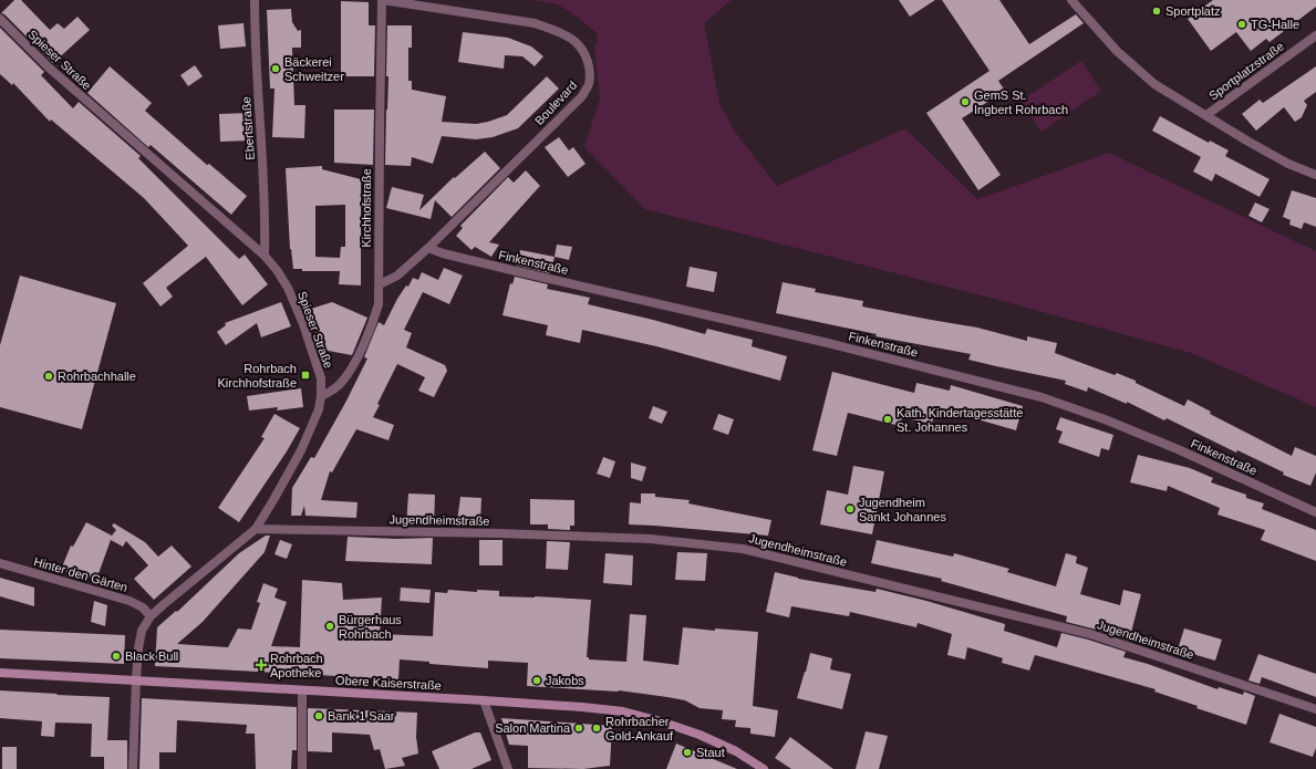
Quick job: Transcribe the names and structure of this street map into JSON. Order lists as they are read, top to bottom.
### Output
{
  "streets": {
    "main road": ["Obere Kaiserstraße"],
    "street": [
      "Spieser Straße",
      "Sportplatzstraße",
      "Boulevard",
      "Ebertstraße",
      "Kirchhofstraße",
      "Finkenstraße",
      "Jugendheimstraße",
      "Hinter den Gärten"
    ]
  },
  "crossings": [
    ["Spieser Straße", "Ebertstraße"],
    ["Spieser Straße", "Kirchhofstraße"],
    ["Spieser Straße", "Jugendheimstraße"],
    ["Spieser Straße", "Hinter den Gärten"],
    ["Spieser Straße", "Obere Kaiserstraße"],
    ["Boulevard", "Kirchhofstraße"],
    ["Boulevard", "Finkenstraße"]
  ],
  "places": {
    "other": [
      "Sportplatz",
      "TG-Halle",
      "Bäckerei Schweitzer",
      "GemS St. Ingbert Rohrbach",
      "Rohrbachhalle",
      "Kath. Kindertagesstätte St. Johannes",
      "Jugendheim Sankt Johannes",
      "Bürgerhaus Rohrbach",
      "Black Bull",
      "Jakobs",
      "Bank 1 Saar",
      "Salon Martina",
      "Rohrbacher Gold-Ankauf",
      "Staut"
    ],
    "transit": ["Rohrbach Kirchhofstraße"],
    "health": ["Rohrbach Apotheke"]
  }
}
